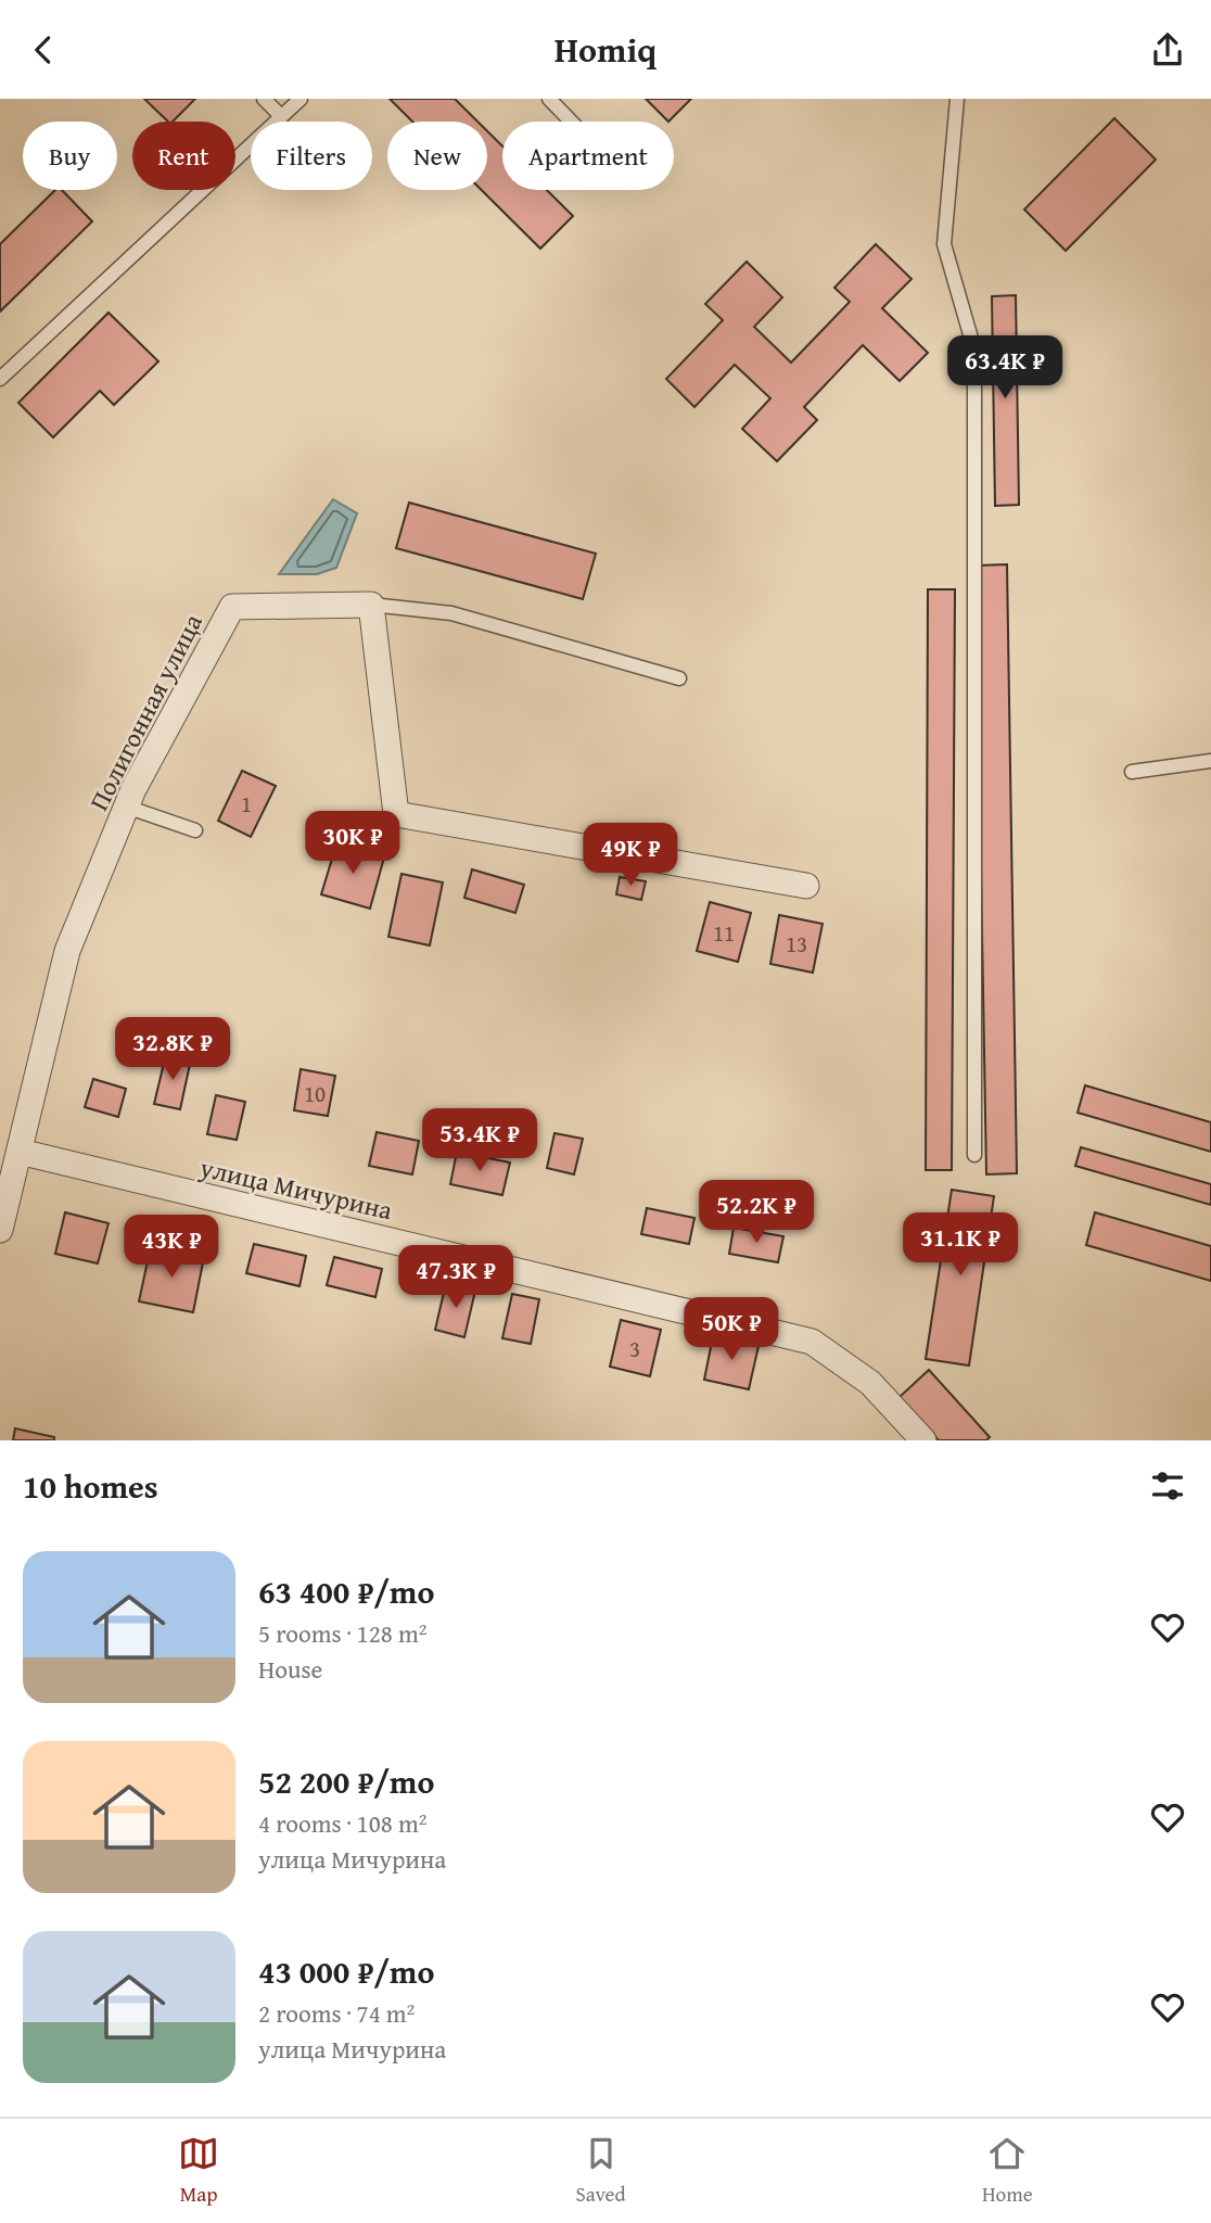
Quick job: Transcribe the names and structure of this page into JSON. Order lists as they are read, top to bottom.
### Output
{
  "streets": {
    "street": ["Полигонная улица", "улица Мичурина"]
  },
  "crossings": [
    ["Полигонная улица", "улица Мичурина"]
  ],
  "house_numbers": [
    "1",
    "11",
    "13",
    "10",
    "3"
  ],
  "page": {
    "header": "Homiq",
    "chip": [
      "Buy",
      "Rent",
      "Filters",
      "New",
      "Apartment"
    ],
    "price": [
      "63.4K ₽",
      "30K ₽",
      "49K ₽",
      "32.8K ₽",
      "53.4K ₽",
      "52.2K ₽",
      "31.1K ₽",
      "43K ₽",
      "47.3K ₽",
      "50K ₽"
    ],
    "heading": "10 homes",
    "list": [
      {
        "name": "63 400 ₽/mo",
        "note": "5 rooms · 128 m² · House"
      },
      {
        "name": "52 200 ₽/mo",
        "note": "4 rooms · 108 m² · улица Мичурина"
      },
      {
        "name": "43 000 ₽/mo",
        "note": "2 rooms · 74 m² · улица Мичурина"
      }
    ],
    "tabs": ["Map", "Saved", "Home"]
  }
}
